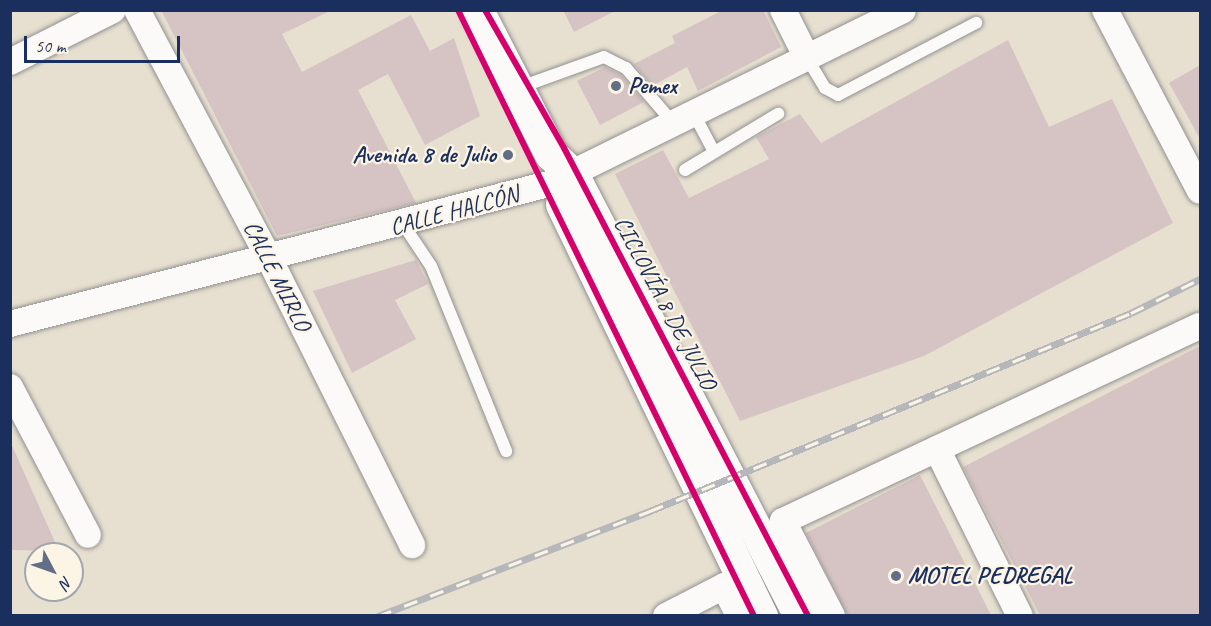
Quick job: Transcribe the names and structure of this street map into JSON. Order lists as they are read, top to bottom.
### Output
{
  "streets": {
    "street": ["CALLE HALCÓN", "CALLE MIRLO"],
    "cycle path": ["CICLOVÍA 8 DE JULIO"]
  },
  "crossings": [
    ["CALLE HALCÓN", "CALLE MIRLO"]
  ],
  "places": ["Pemex", "Avenida 8 de Julio", "MOTEL PEDREGAL"],
  "scale_bar": "50 m",
  "north": "bottom right"
}
